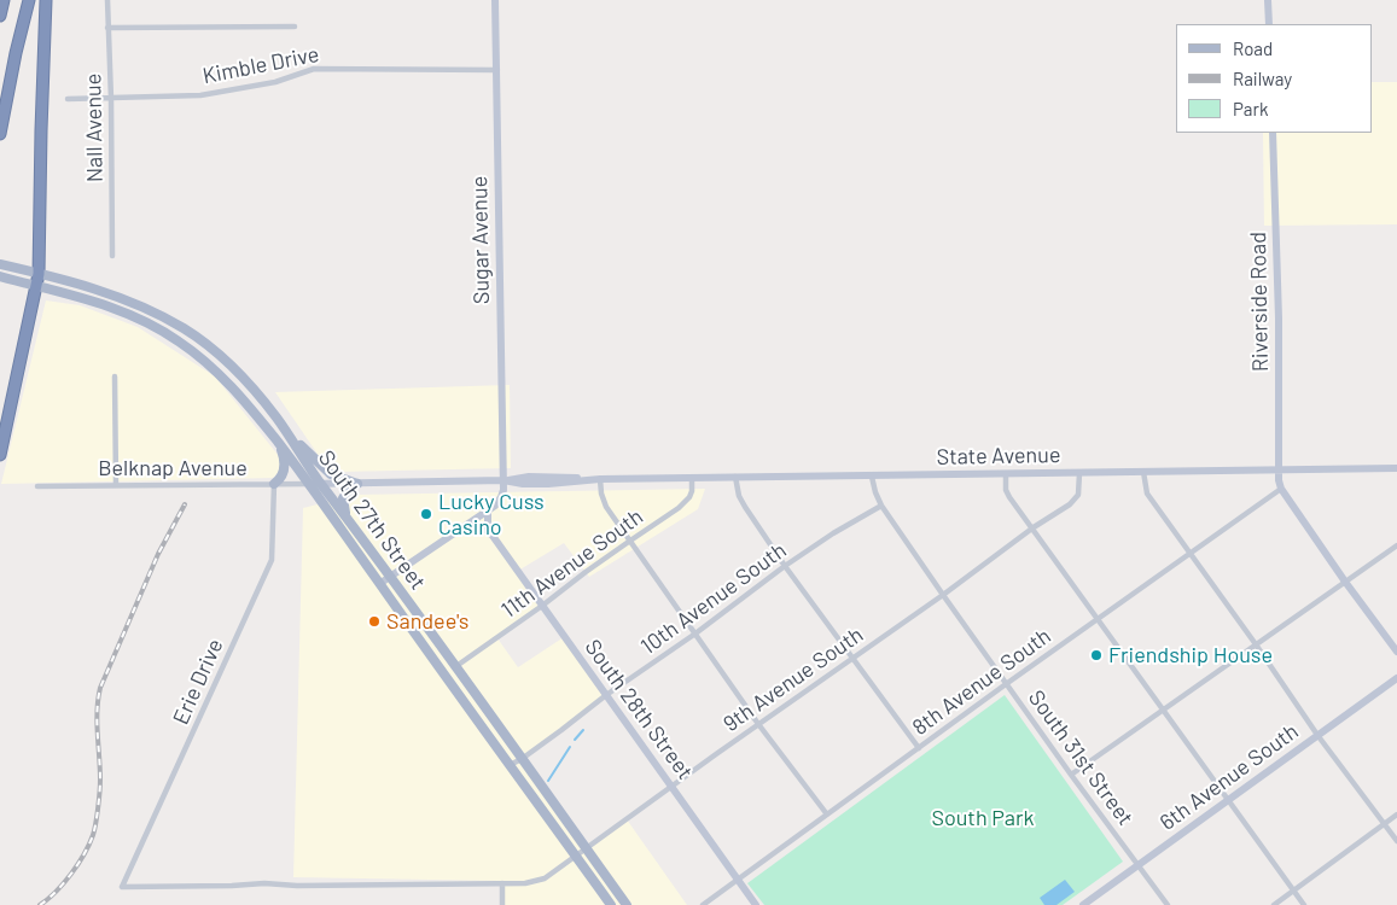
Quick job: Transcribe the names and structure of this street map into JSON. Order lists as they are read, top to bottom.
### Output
{
  "streets": {
    "main road": [
      "Sugar Avenue",
      "Riverside Road",
      "State Avenue",
      "South 27th Street",
      "South 28th Street",
      "6th Avenue South"
    ],
    "street": [
      "Kimble Drive",
      "Nall Avenue",
      "Belknap Avenue",
      "11th Avenue South",
      "10th Avenue South",
      "9th Avenue South",
      "Erie Drive",
      "8th Avenue South",
      "South 31st Street"
    ]
  },
  "crossings": [
    ["Kimble Drive", "Nall Avenue"],
    ["Kimble Drive", "Sugar Avenue"],
    ["Sugar Avenue", "State Avenue"],
    ["Riverside Road", "State Avenue"],
    ["Riverside Road", "8th Avenue South"],
    ["State Avenue", "Belknap Avenue"],
    ["State Avenue", "South 27th Street"],
    ["State Avenue", "11th Avenue South"],
    ["State Avenue", "9th Avenue South"],
    ["State Avenue", "South 31st Street"],
    ["Belknap Avenue", "South 27th Street"],
    ["Belknap Avenue", "Erie Drive"],
    ["South 27th Street", "11th Avenue South"],
    ["South 27th Street", "10th Avenue South"],
    ["South 27th Street", "9th Avenue South"],
    ["11th Avenue South", "South 28th Street"],
    ["10th Avenue South", "South 28th Street"],
    ["10th Avenue South", "South 31st Street"],
    ["9th Avenue South", "Erie Drive"],
    ["9th Avenue South", "South 28th Street"],
    ["9th Avenue South", "South 31st Street"],
    ["8th Avenue South", "South 28th Street"],
    ["8th Avenue South", "South 31st Street"],
    ["South 31st Street", "6th Avenue South"]
  ],
  "parks": ["South Park"],
  "places": ["Lucky Cuss Casino", "Sandee's", "Friendship House"],
  "legend": ["Road", "Railway", "Park"]
}
